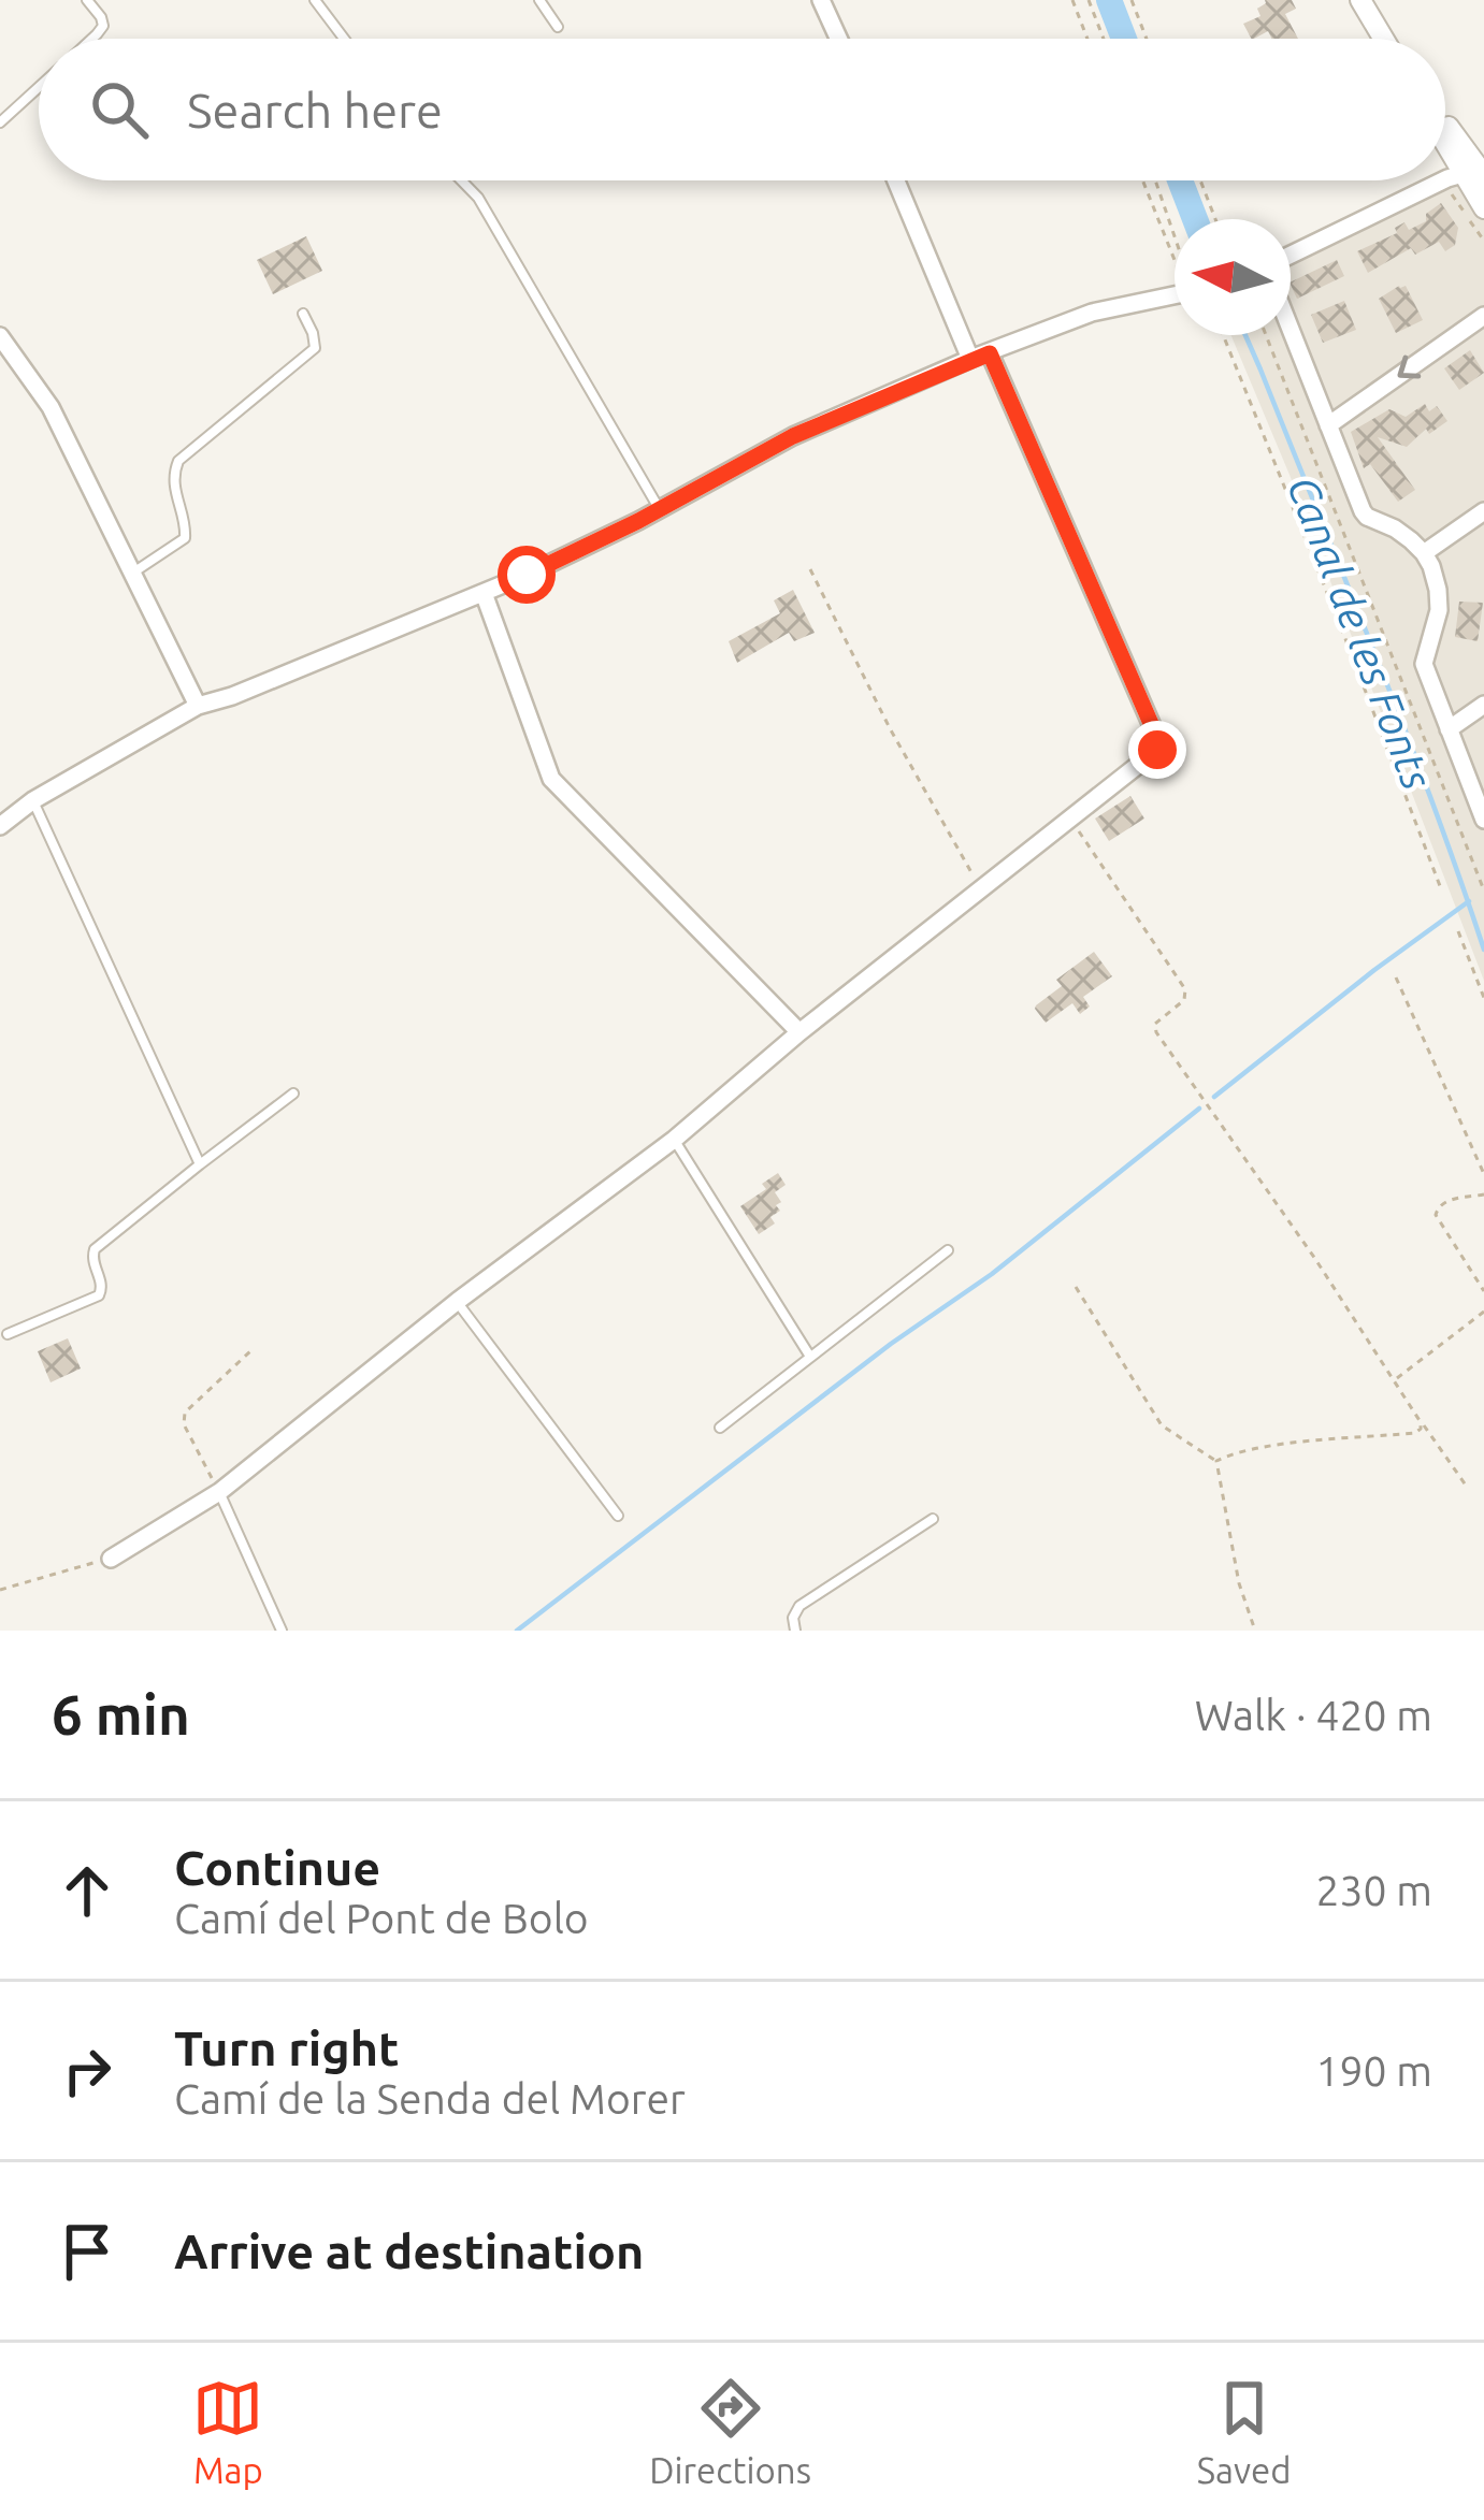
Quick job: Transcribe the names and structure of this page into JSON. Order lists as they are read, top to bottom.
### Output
{
  "water": ["Canal de les Fonts"],
  "north": "left",
  "page": {
    "search": "Search here",
    "heading": ["6 min", "Walk · 420 m"],
    "list": [
      ["Continue", "Camí del Pont de Bolo", "230 m"],
      ["Turn right", "Camí de la Senda del Morer", "190 m"],
      "Arrive at destination"
    ],
    "nav": ["Map", "Directions", "Saved"]
  }
}
